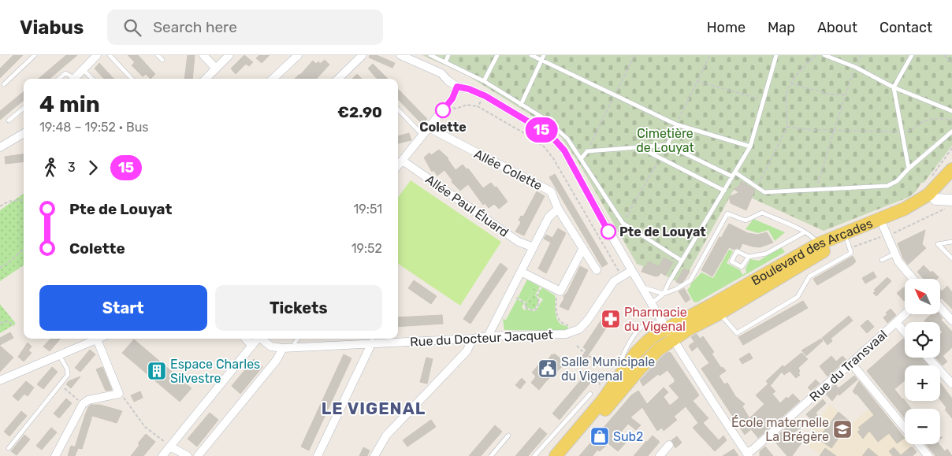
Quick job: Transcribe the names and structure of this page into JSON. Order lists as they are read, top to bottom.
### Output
{
  "streets": {
    "main road": ["Boulevard des Arcades"],
    "street": [
      "Allée Colette",
      "Allée Paul Éluard",
      "Rue du Docteur Jacquet",
      "Rue du Transvaal"
    ]
  },
  "districts": ["LE VIGENAL"],
  "parks": ["Cimetière de Louyat"],
  "places": {
    "other": ["Colette", "Pte de Louyat"],
    "pharmacy": ["Pharmacie du Vigenal"],
    "public building": ["Salle Municipale du Vigenal"],
    "building": ["Espace Charles Silvestre"],
    "school or university": ["École maternelle La Brégère"],
    "shop": ["Sub2"]
  },
  "lines": ["bus line 15"],
  "north": "top left",
  "page": {
    "header": "Viabus",
    "search": "Search here",
    "nav": [
      "Home",
      "Map",
      "About",
      "Contact"
    ],
    "on_map": "15",
    "heading": ["4 min", "19:48 – 19:52 · Bus", "€2.90"],
    "legs": ["3", "15"],
    "list": [
      {
        "name": "Pte de Louyat",
        "value": "19:51"
      },
      {
        "name": "Colette",
        "value": "19:52"
      }
    ],
    "buttons": ["Start", "Tickets"],
    "map_buttons": ["+", "−"]
  }
}
